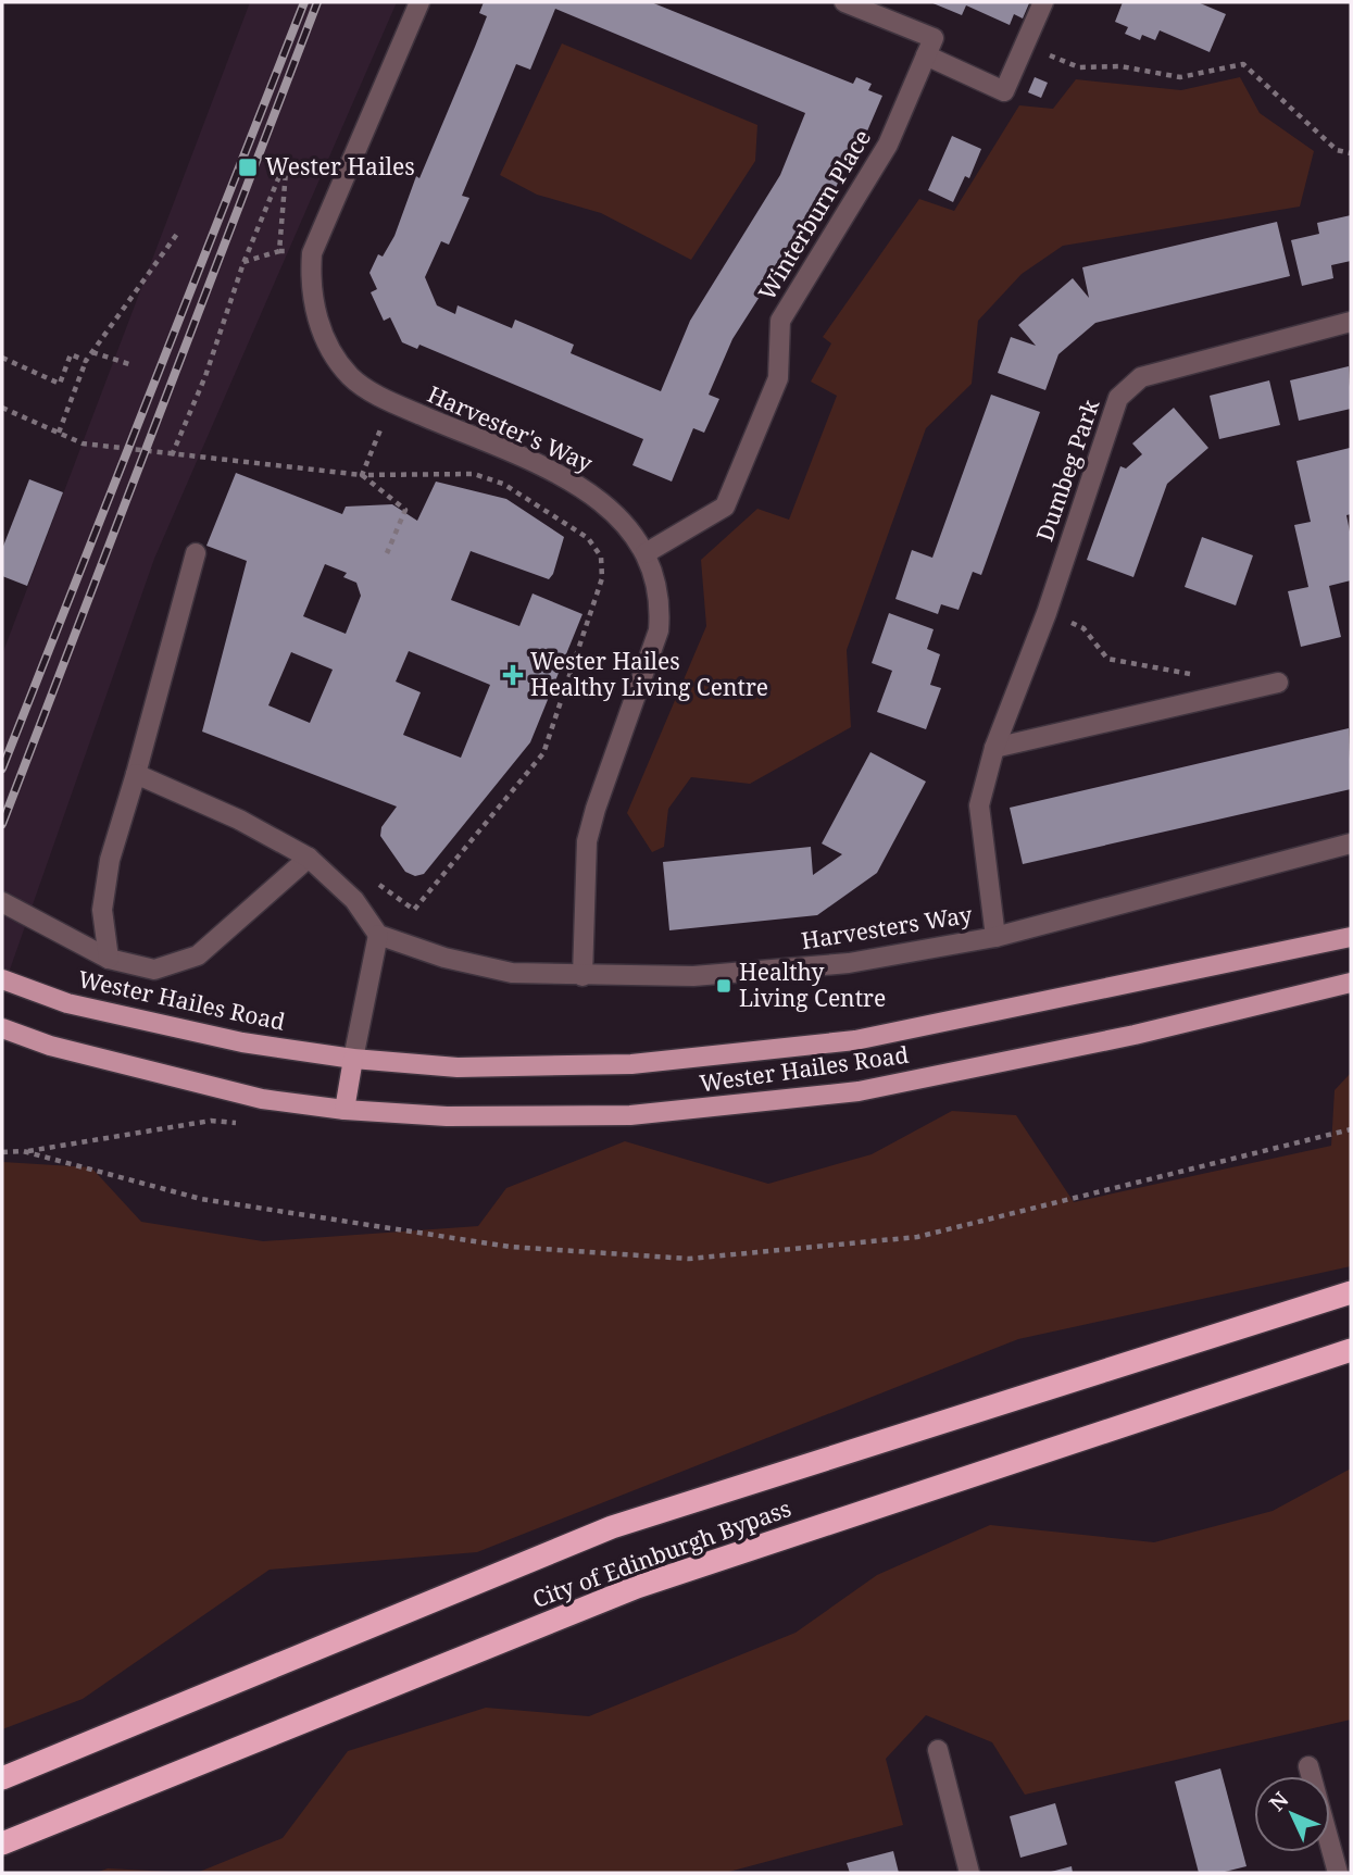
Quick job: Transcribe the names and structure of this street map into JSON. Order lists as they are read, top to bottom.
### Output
{
  "streets": {
    "highway": ["City of Edinburgh Bypass"],
    "main road": ["Wester Hailes Road"],
    "street": [
      "Winterburn Place",
      "Harvester's Way",
      "Dumbeg Park",
      "Harvesters Way"
    ]
  },
  "crossings": [
    ["Winterburn Place", "Harvester's Way"],
    ["Harvester's Way", "Harvesters Way"],
    ["Dumbeg Park", "Harvesters Way"]
  ],
  "places": {
    "transit": ["Wester Hailes", "Healthy Living Centre"],
    "health": ["Wester Hailes Healthy Living Centre"]
  },
  "north": "top left"
}
